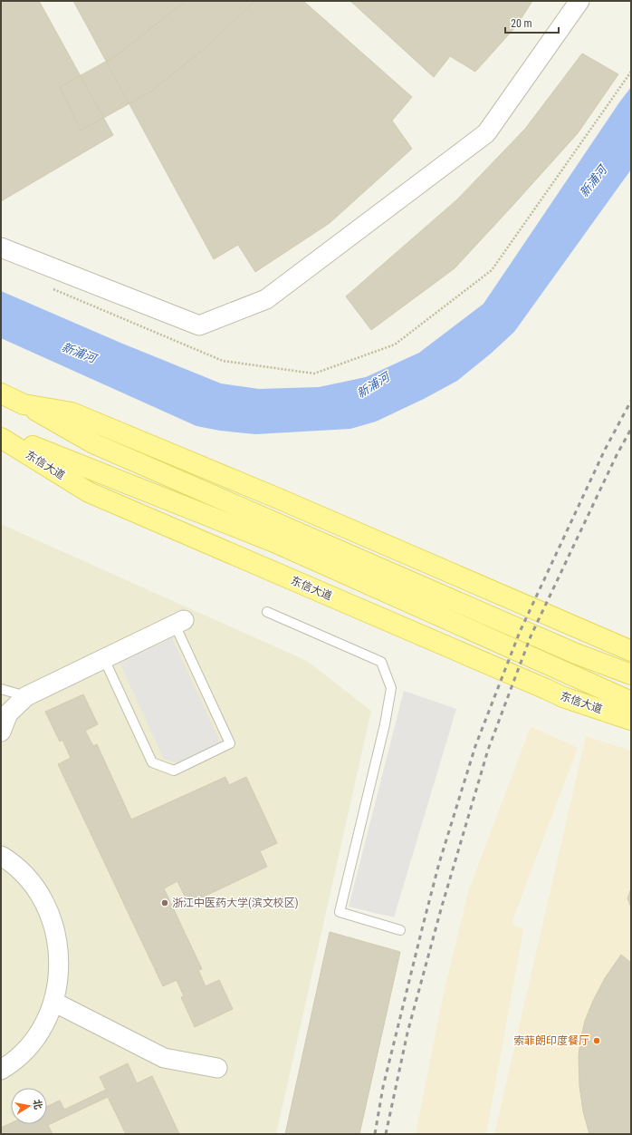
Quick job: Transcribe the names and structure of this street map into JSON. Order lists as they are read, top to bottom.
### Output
{
  "streets": {
    "main road": ["东信大道"]
  },
  "water": ["新浦河"],
  "places": ["浙江中医药大学(滨文校区)", "索菲朗印度餐厅"],
  "scale_bar": "20 m",
  "north": "right"
}
